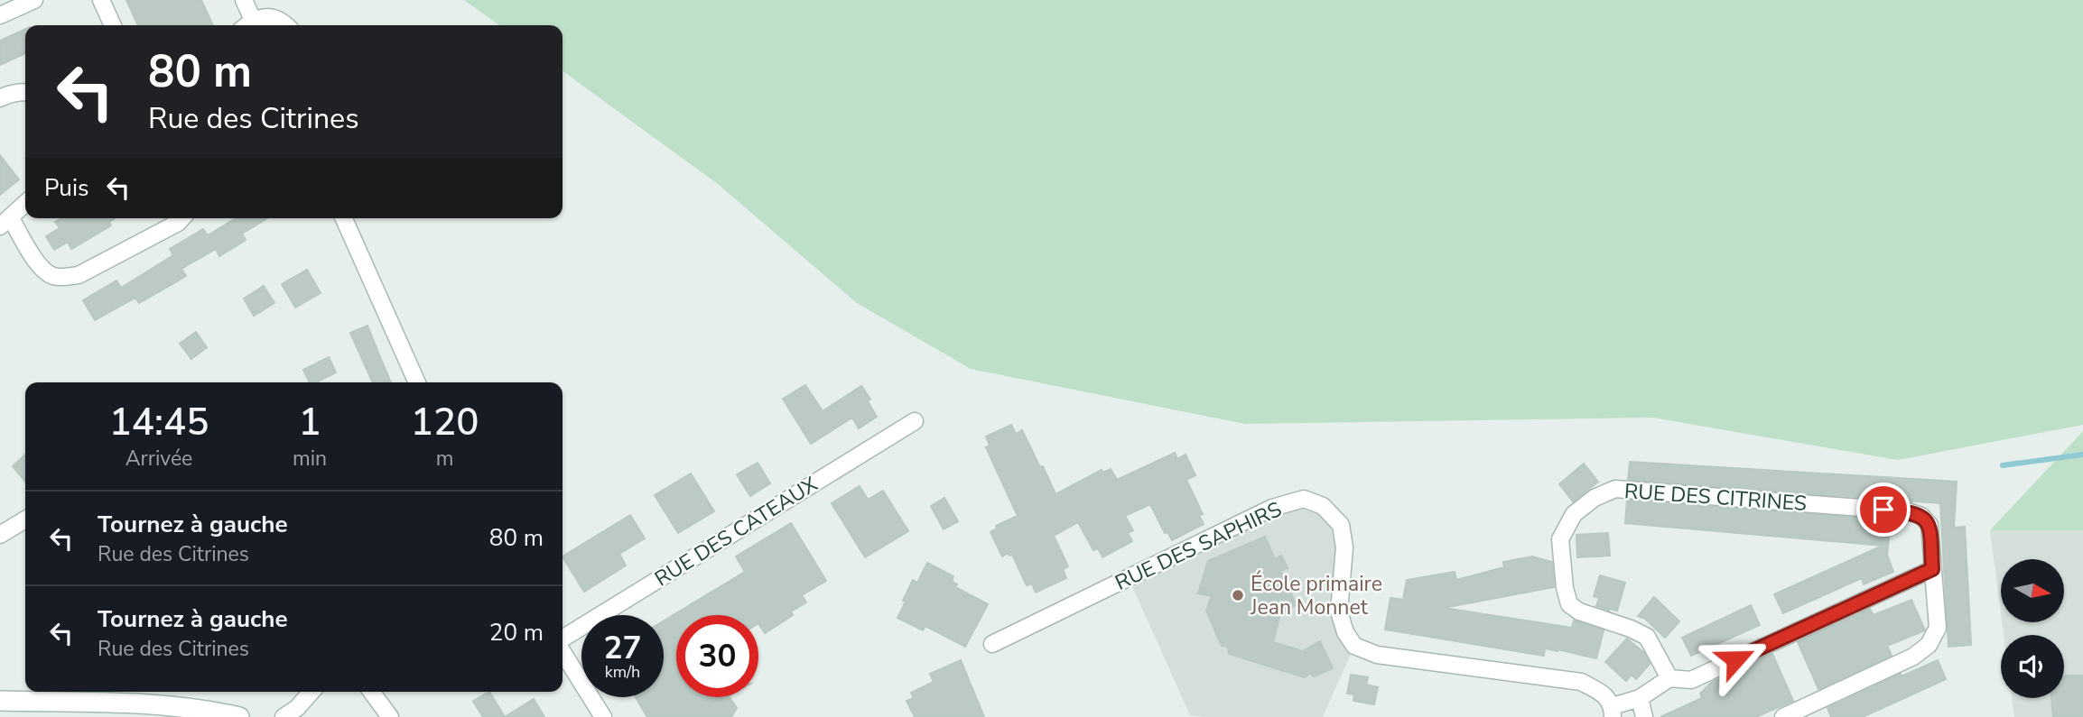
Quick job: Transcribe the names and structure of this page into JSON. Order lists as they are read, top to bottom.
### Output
{
  "streets": {
    "street": ["RUE DES CITRINES", "RUE DES CATEAUX", "RUE DES SAPHIRS"]
  },
  "places": ["École primaire Jean Monnet"],
  "north": "right",
  "page": {
    "turn": ["80 m", "Rue des Citrines"],
    "then": "Puis",
    "eta": [
      "14:45",
      "Arrivée",
      "1",
      "min",
      "120",
      "m"
    ],
    "list": [
      {
        "name": "Tournez à gauche",
        "note": "Rue des Citrines",
        "value": "80 m"
      },
      {
        "name": "Tournez à gauche",
        "note": "Rue des Citrines",
        "value": "20 m"
      }
    ],
    "speed": "27 km/h",
    "limit": "30"
  }
}
